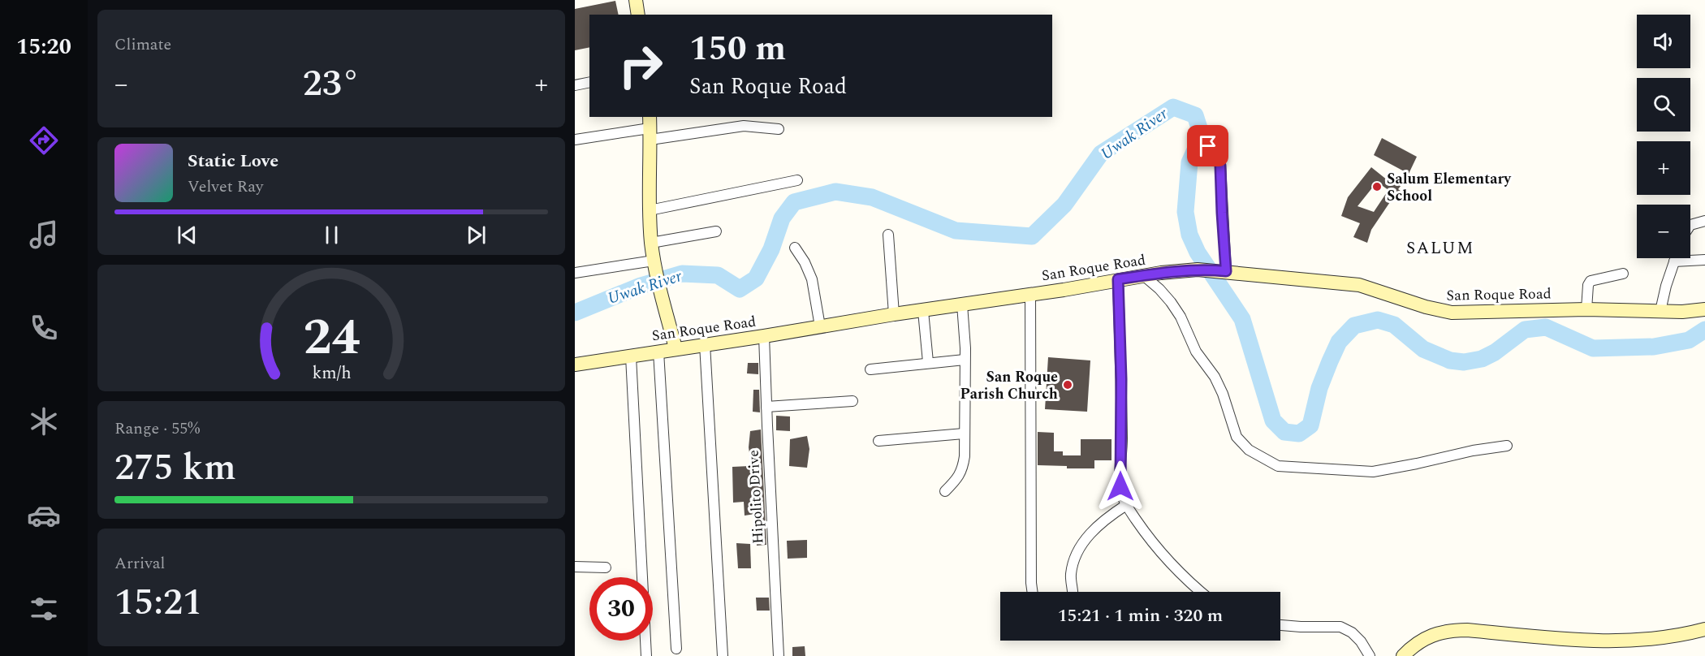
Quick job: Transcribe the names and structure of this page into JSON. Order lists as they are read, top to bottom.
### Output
{
  "streets": {
    "street": ["San Roque Road", "Hipolito Drive"]
  },
  "crossings": [
    ["San Roque Road", "Hipolito Drive"]
  ],
  "districts": ["SALUM"],
  "water": ["Uwak River"],
  "places": ["Salum Elementary School", "San Roque Parish Church"],
  "page": {
    "tabs": "15:20",
    "tile": [
      "Climate",
      ["Range · 55%", "275 km"],
      ["Arrival", "15:21"]
    ],
    "map_buttons": ["+", "−"],
    "turn": ["150 m", "San Roque Road"],
    "heat": ["−", "23°", "+"],
    "song": ["Static Love", "Velvet Ray"],
    "limit": "30",
    "trip": "15:21 · 1 min · 320 m",
    "gauge": ["24", "km/h"]
  }
}
